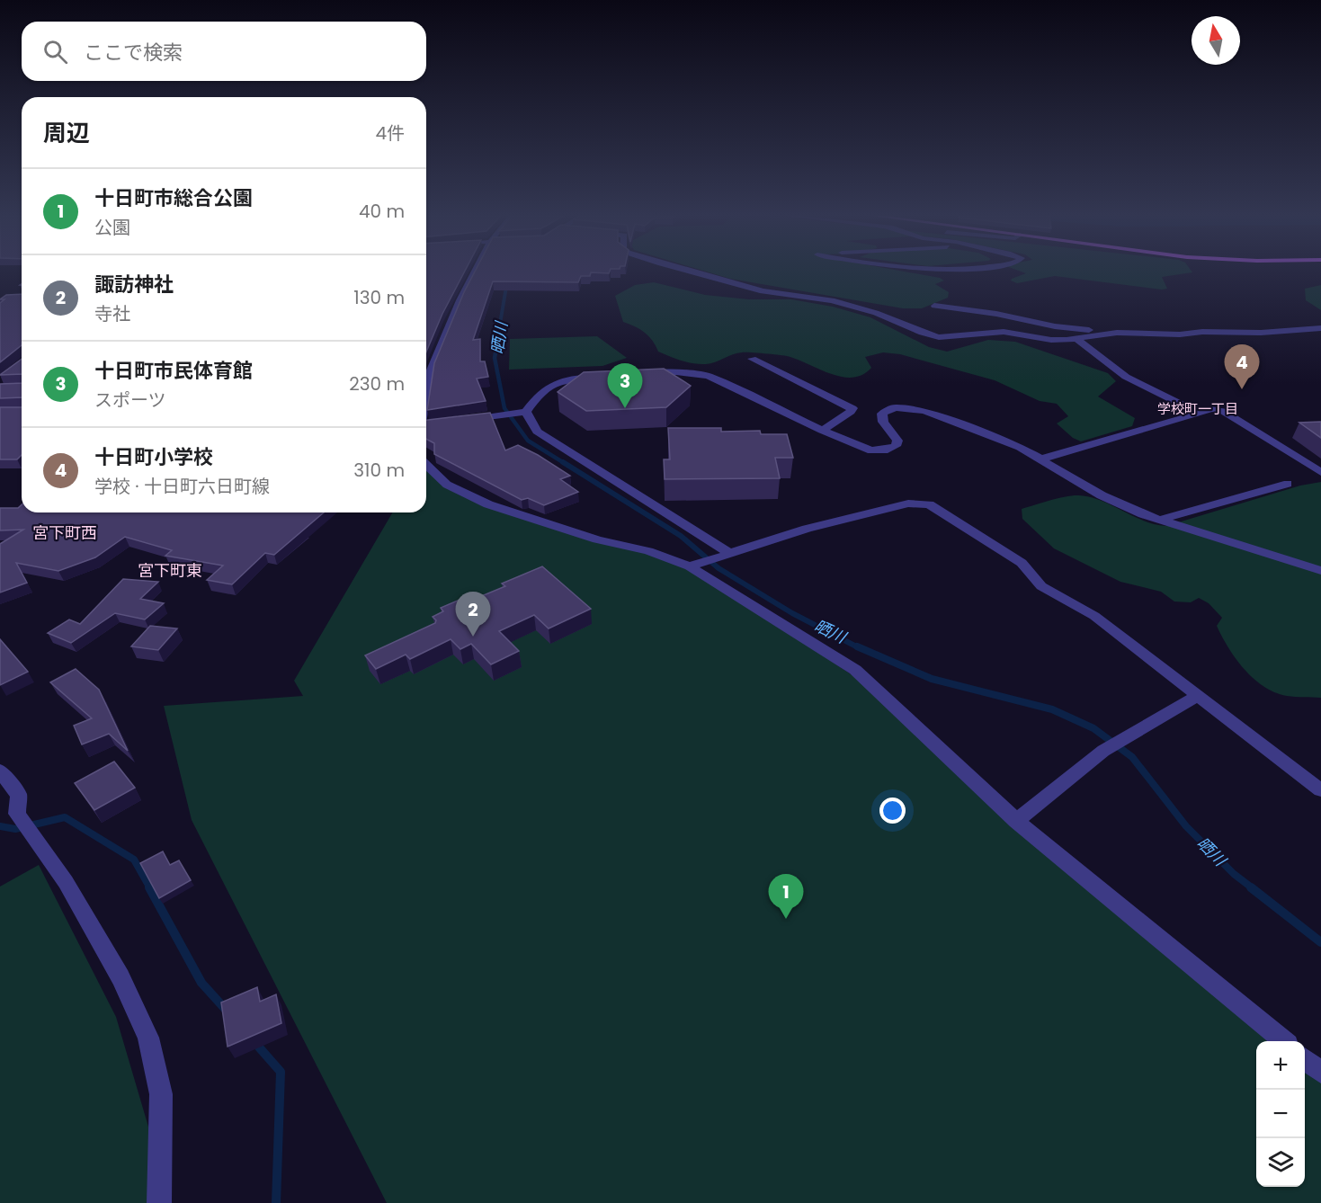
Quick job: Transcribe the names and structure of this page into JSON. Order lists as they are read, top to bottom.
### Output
{
  "districts": ["学校町一丁目", "宮下町西", "宮下町東"],
  "water": ["晒川"],
  "north": "top",
  "page": {
    "search": "ここで検索",
    "heading": ["周辺", "4件"],
    "list": [
      {
        "mark": "1",
        "name": "十日町市総合公園",
        "note": "公園",
        "value": "40 m"
      },
      {
        "mark": "2",
        "name": "諏訪神社",
        "note": "寺社",
        "value": "130 m"
      },
      {
        "mark": "3",
        "name": "十日町市民体育館",
        "note": "スポーツ",
        "value": "230 m"
      },
      {
        "mark": "4",
        "name": "十日町小学校",
        "note": "学校 · 十日町六日町線",
        "value": "310 m"
      }
    ],
    "pins": [
      "4",
      "3",
      "2",
      "1"
    ],
    "map_buttons": ["+", "−"]
  }
}
